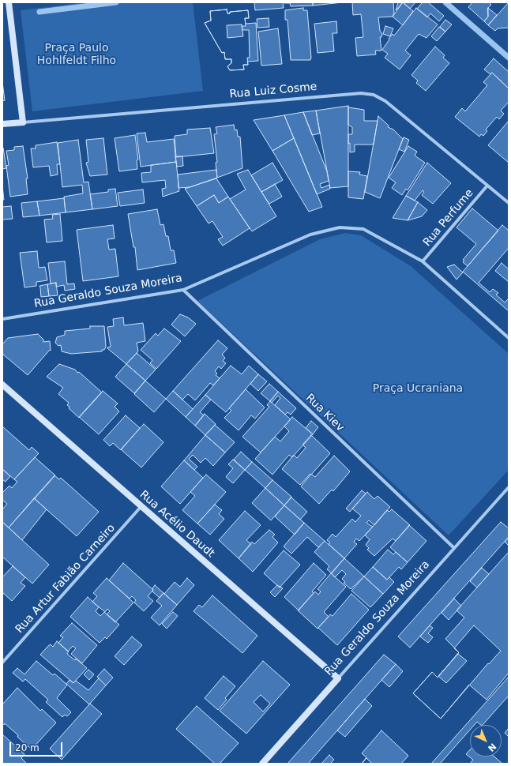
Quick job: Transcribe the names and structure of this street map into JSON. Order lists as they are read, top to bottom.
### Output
{
  "streets": {
    "street": [
      "Rua Luiz Cosme",
      "Rua Perfume",
      "Rua Geraldo Souza Moreira",
      "Rua Kiev",
      "Rua Acélio Daudt",
      "Rua Artur Fabião Carneiro"
    ]
  },
  "crossings": [
    ["Rua Luiz Cosme", "Rua Perfume"],
    ["Rua Perfume", "Rua Geraldo Souza Moreira"],
    ["Rua Geraldo Souza Moreira", "Rua Kiev"],
    ["Rua Geraldo Souza Moreira", "Rua Acélio Daudt"],
    ["Rua Acélio Daudt", "Rua Artur Fabião Carneiro"]
  ],
  "parks": ["Praça Paulo Hohlfeldt Filho", "Praça Ucraniana"],
  "scale_bar": "20 m",
  "north": "bottom right"
}
